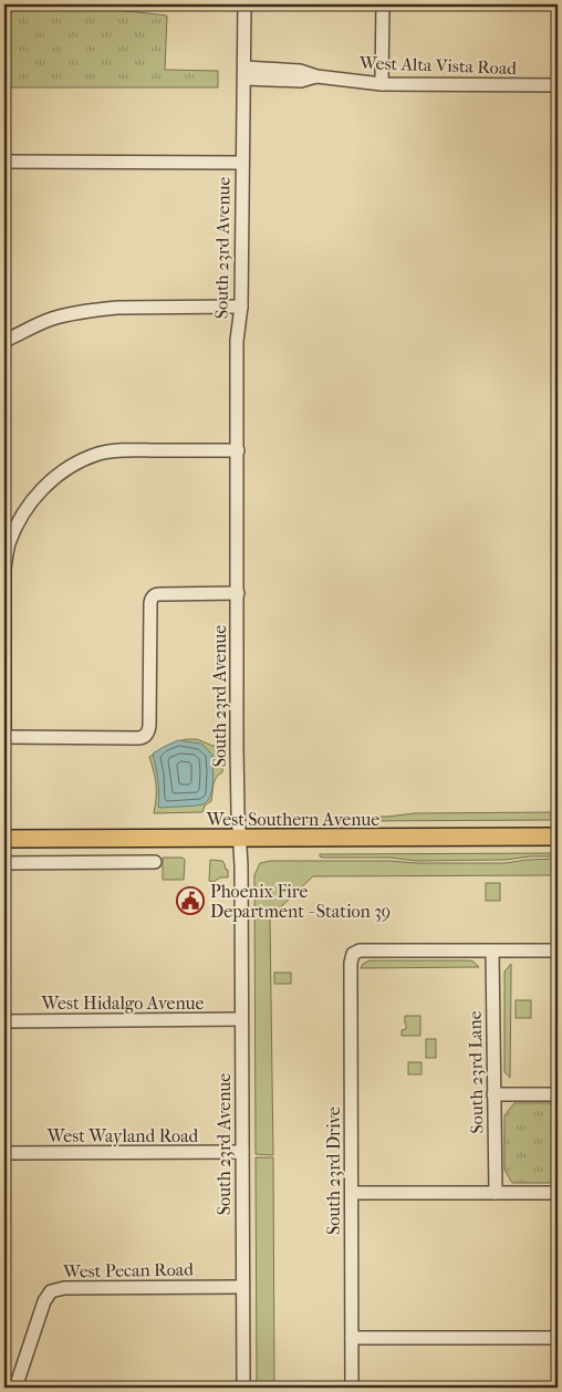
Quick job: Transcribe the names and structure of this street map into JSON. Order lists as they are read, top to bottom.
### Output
{
  "streets": {
    "main road": ["West Southern Avenue"],
    "street": [
      "West Alta Vista Road",
      "South 23rd Avenue",
      "West Hidalgo Avenue",
      "South 23rd Lane",
      "West Wayland Road",
      "South 23rd Drive",
      "West Pecan Road"
    ]
  },
  "crossings": [
    ["West Alta Vista Road", "South 23rd Avenue"],
    ["South 23rd Avenue", "West Southern Avenue"],
    ["South 23rd Avenue", "West Hidalgo Avenue"],
    ["South 23rd Avenue", "West Wayland Road"],
    ["South 23rd Avenue", "West Pecan Road"],
    ["South 23rd Lane", "South 23rd Drive"]
  ],
  "places": {
    "public building": ["Phoenix Fire Department - Station 39"]
  }
}
